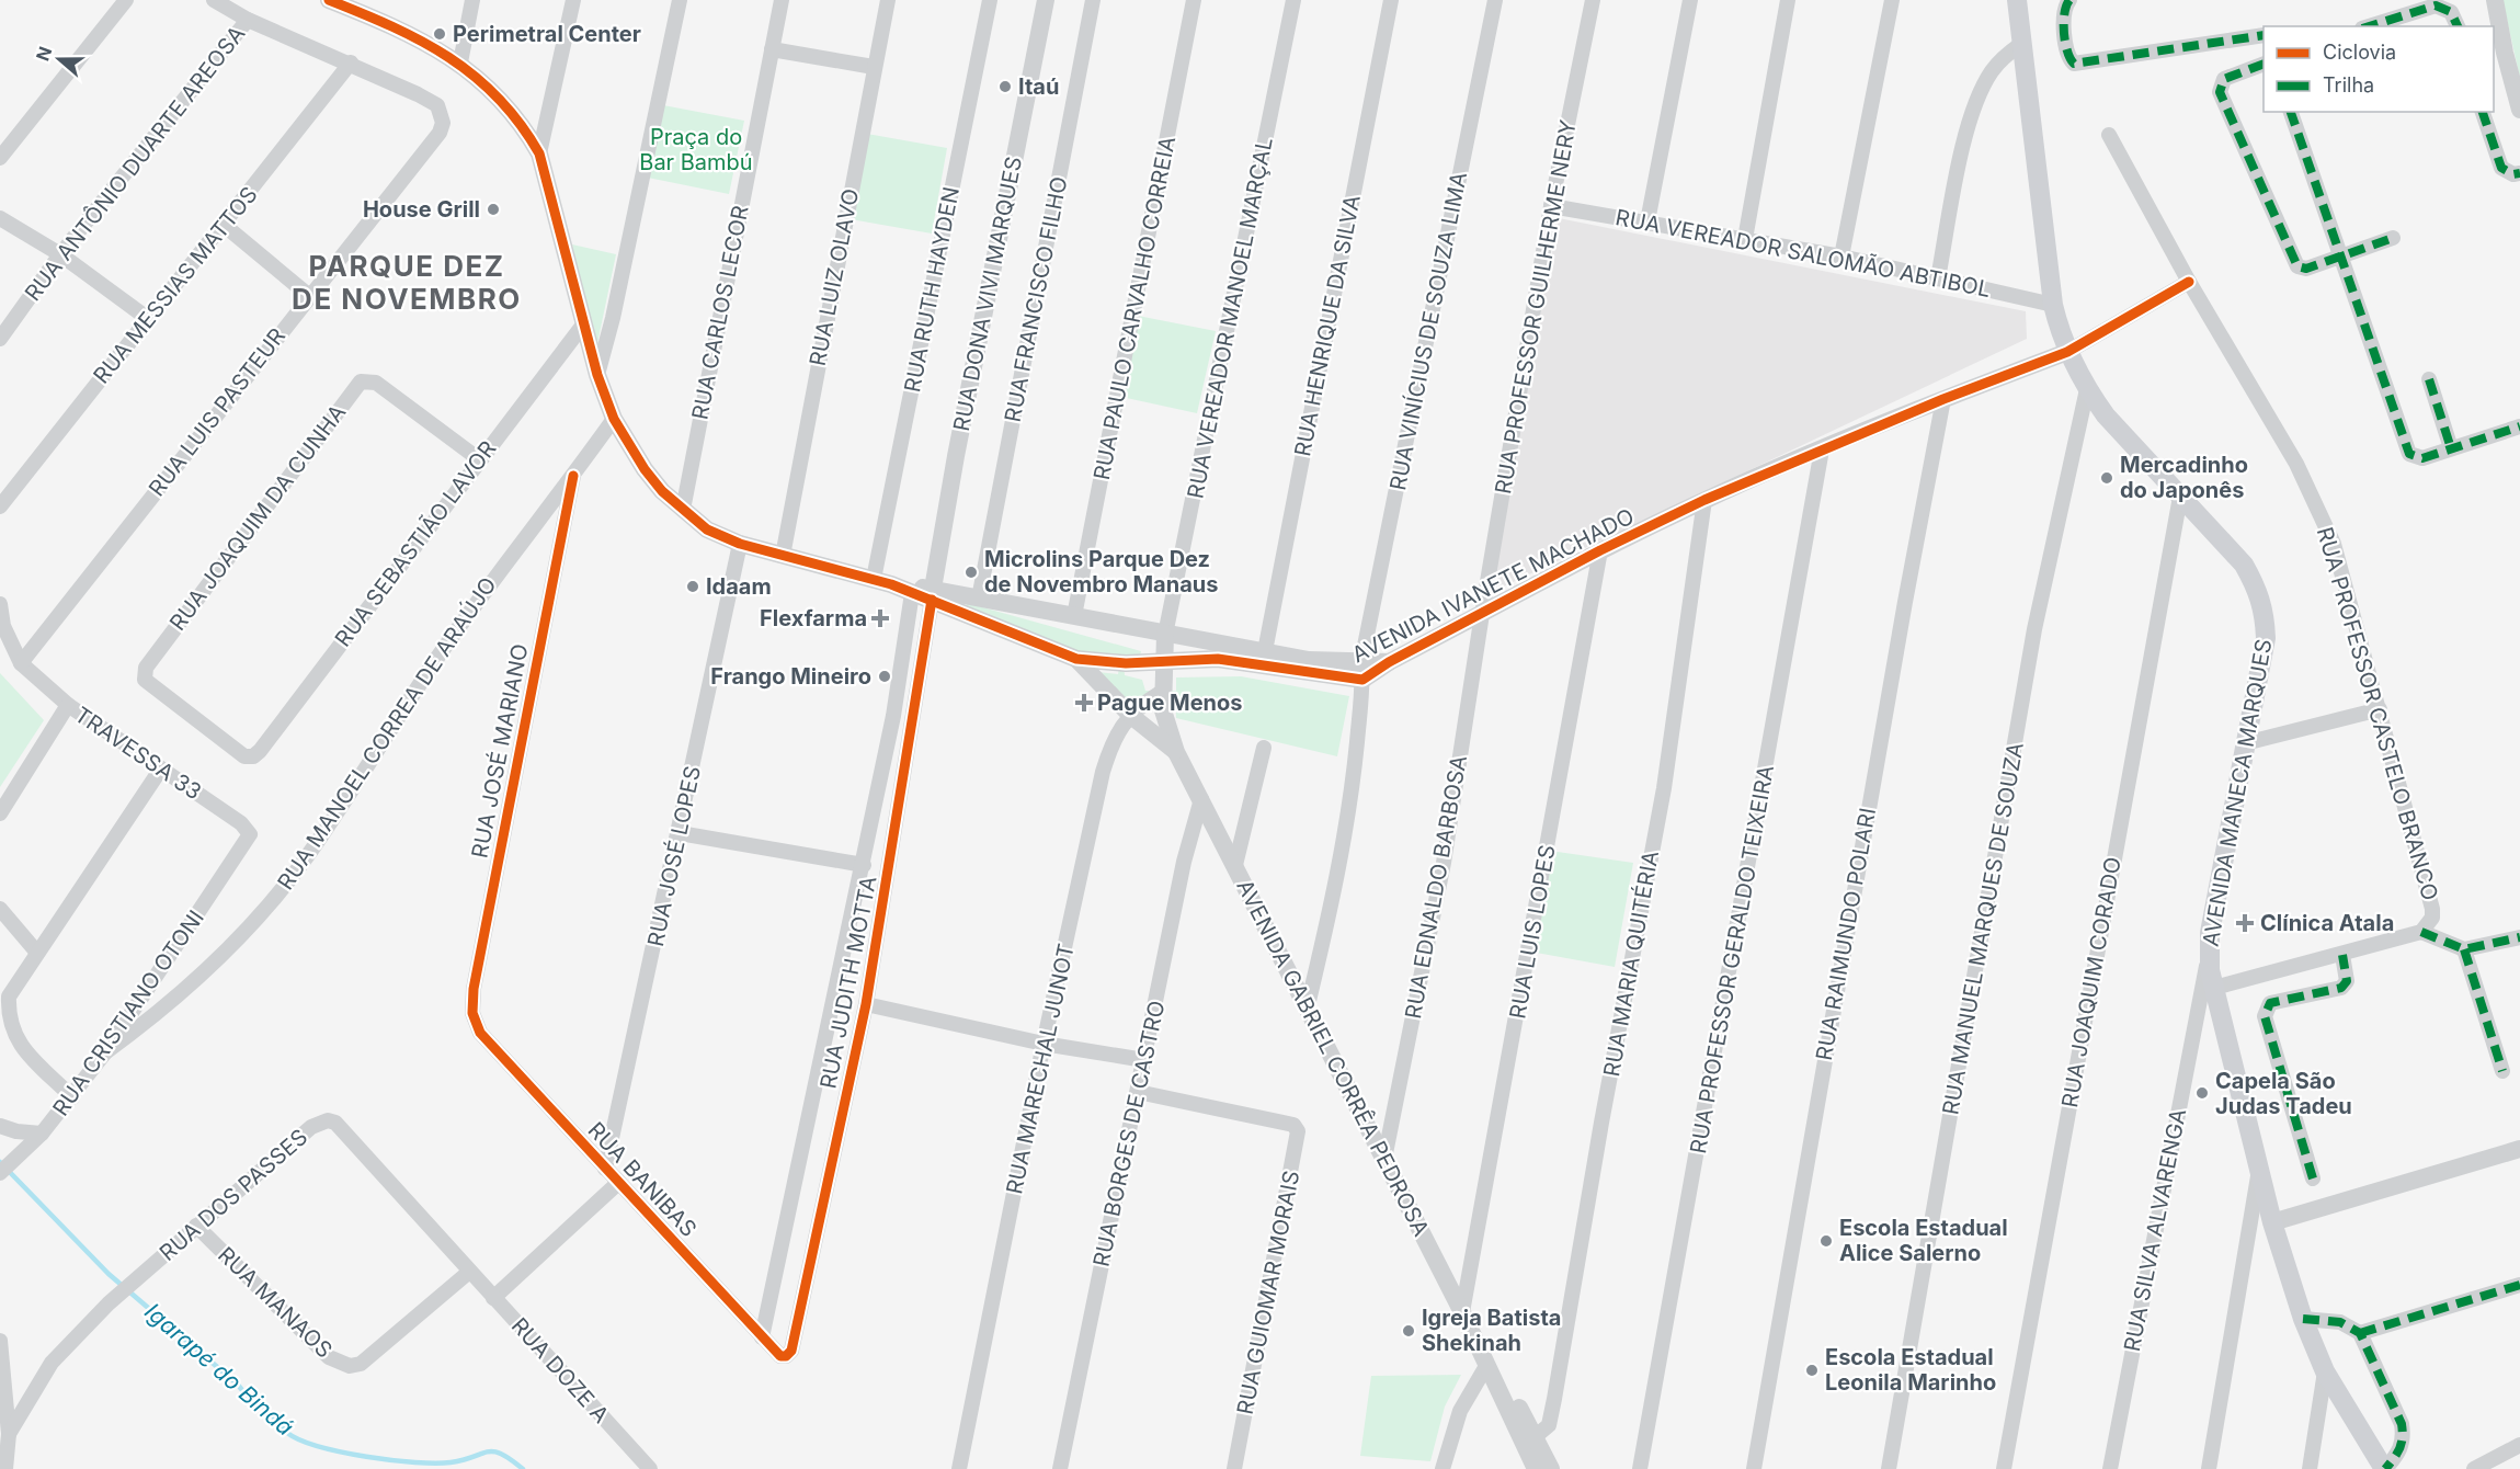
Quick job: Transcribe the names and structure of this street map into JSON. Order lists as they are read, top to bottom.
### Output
{
  "streets": {
    "main road": ["AVENIDA MANECA MARQUES"],
    "street": [
      "RUA ANTÔNIO DUARTE AREOSA",
      "RUA VEREADOR SALOMÃO ABTIBOL",
      "RUA LUIZ OLAVO",
      "RUA MESSIAS MATTOS",
      "RUA RUTH HAYDEN",
      "RUA DONA VIVI MARQUES",
      "RUA FRANCISCO FILHO",
      "RUA PROFESSOR GUILHERME NERY",
      "RUA PAULO CARVALHO CORREIA",
      "RUA CARLOS LECOR",
      "RUA VEREADOR MANOEL MARÇAL",
      "RUA HENRIQUE DA SILVA",
      "RUA VINÍCIUS DE SOUZA LIMA",
      "RUA LUIS PASTEUR",
      "RUA JOAQUIM DA CUNHA",
      "RUA SEBASTIÃO LAVOR",
      "AVENIDA IVANETE MACHADO",
      "RUA PROFESSOR CASTELO BRANCO",
      "RUA MANOEL CORREA DE ARAÚJO",
      "RUA JOSÉ MARIANO",
      "TRAVESSA 33",
      "RUA JOSÉ LOPES",
      "RUA EDNALDO BARBOSA",
      "RUA MANUEL MARQUES DE SOUZA",
      "RUA LUIS LOPES",
      "RUA RAIMUNDO POLARI",
      "RUA PROFESSOR GERALDO TEIXEIRA",
      "RUA MARIA QUITÉRIA",
      "RUA JUDITH MOTTA",
      "RUA JOAQUIM CORADO",
      "RUA CRISTIANO OTONI",
      "AVENIDA GABRIEL CORRÊA PEDROSA",
      "RUA MARECHAL JUNOT",
      "RUA BORGES DE CASTRO",
      "RUA BANIBAS",
      "RUA DOS PASSES",
      "RUA SILVA ALVARENGA",
      "RUA GUIOMAR MORAIS",
      "RUA MANAOS",
      "RUA DOZE A"
    ]
  },
  "crossings": [
    ["RUA VEREADOR SALOMÃO ABTIBOL", "RUA PROFESSOR GUILHERME NERY"],
    ["RUA VEREADOR SALOMÃO ABTIBOL", "AVENIDA MANECA MARQUES"],
    ["RUA LUIZ OLAVO", "AVENIDA IVANETE MACHADO"],
    ["RUA MESSIAS MATTOS", "RUA LUIS PASTEUR"],
    ["RUA RUTH HAYDEN", "AVENIDA IVANETE MACHADO"],
    ["RUA DONA VIVI MARQUES", "AVENIDA IVANETE MACHADO"],
    ["RUA DONA VIVI MARQUES", "RUA JUDITH MOTTA"],
    ["RUA FRANCISCO FILHO", "AVENIDA IVANETE MACHADO"],
    ["RUA PROFESSOR GUILHERME NERY", "AVENIDA IVANETE MACHADO"],
    ["RUA PROFESSOR GUILHERME NERY", "RUA EDNALDO BARBOSA"],
    ["RUA PAULO CARVALHO CORREIA", "AVENIDA IVANETE MACHADO"],
    ["RUA CARLOS LECOR", "AVENIDA IVANETE MACHADO"],
    ["RUA VEREADOR MANOEL MARÇAL", "AVENIDA IVANETE MACHADO"],
    ["RUA VEREADOR MANOEL MARÇAL", "AVENIDA GABRIEL CORRÊA PEDROSA"],
    ["RUA HENRIQUE DA SILVA", "AVENIDA IVANETE MACHADO"],
    ["RUA VINÍCIUS DE SOUZA LIMA", "AVENIDA IVANETE MACHADO"],
    ["RUA VINÍCIUS DE SOUZA LIMA", "AVENIDA GABRIEL CORRÊA PEDROSA"],
    ["RUA LUIS PASTEUR", "TRAVESSA 33"],
    ["RUA JOAQUIM DA CUNHA", "RUA SEBASTIÃO LAVOR"],
    ["RUA SEBASTIÃO LAVOR", "AVENIDA IVANETE MACHADO"],
    ["AVENIDA IVANETE MACHADO", "RUA MANOEL CORREA DE ARAÚJO"],
    ["AVENIDA IVANETE MACHADO", "AVENIDA MANECA MARQUES"],
    ["AVENIDA IVANETE MACHADO", "RUA JOSÉ LOPES"],
    ["AVENIDA IVANETE MACHADO", "RUA EDNALDO BARBOSA"],
    ["AVENIDA IVANETE MACHADO", "RUA LUIS LOPES"],
    ["AVENIDA IVANETE MACHADO", "RUA RAIMUNDO POLARI"],
    ["AVENIDA IVANETE MACHADO", "RUA PROFESSOR GERALDO TEIXEIRA"],
    ["AVENIDA IVANETE MACHADO", "RUA MARIA QUITÉRIA"],
    ["AVENIDA IVANETE MACHADO", "RUA JUDITH MOTTA"],
    ["AVENIDA IVANETE MACHADO", "AVENIDA GABRIEL CORRÊA PEDROSA"],
    ["RUA PROFESSOR CASTELO BRANCO", "AVENIDA MANECA MARQUES"],
    ["RUA MANOEL CORREA DE ARAÚJO", "RUA JOSÉ MARIANO"],
    ["RUA MANOEL CORREA DE ARAÚJO", "RUA CRISTIANO OTONI"],
    ["RUA JOSÉ MARIANO", "RUA BANIBAS"],
    ["TRAVESSA 33", "RUA CRISTIANO OTONI"],
    ["AVENIDA MANECA MARQUES", "RUA MANUEL MARQUES DE SOUZA"],
    ["AVENIDA MANECA MARQUES", "RUA JOAQUIM CORADO"],
    ["AVENIDA MANECA MARQUES", "RUA SILVA ALVARENGA"],
    ["RUA JOSÉ LOPES", "RUA BANIBAS"],
    ["RUA EDNALDO BARBOSA", "AVENIDA GABRIEL CORRÊA PEDROSA"],
    ["RUA LUIS LOPES", "AVENIDA GABRIEL CORRÊA PEDROSA"],
    ["RUA MARIA QUITÉRIA", "AVENIDA GABRIEL CORRÊA PEDROSA"],
    ["RUA JUDITH MOTTA", "RUA BANIBAS"],
    ["AVENIDA GABRIEL CORRÊA PEDROSA", "RUA MARECHAL JUNOT"],
    ["AVENIDA GABRIEL CORRÊA PEDROSA", "RUA BORGES DE CASTRO"],
    ["RUA BORGES DE CASTRO", "RUA GUIOMAR MORAIS"],
    ["RUA DOS PASSES", "RUA MANAOS"],
    ["RUA DOS PASSES", "RUA DOZE A"],
    ["RUA MANAOS", "RUA DOZE A"]
  ],
  "districts": ["PARQUE DEZ DE NOVEMBRO"],
  "water": ["Igarapé do Bindá"],
  "parks": ["Praça do Bar Bambú"],
  "places": {
    "other": [
      "Perimetral Center",
      "Itaú",
      "House Grill",
      "Mercadinho do Japonês",
      "Microlins Parque Dez de Novembro Manaus",
      "Idaam",
      "Frango Mineiro",
      "Capela São Judas Tadeu",
      "Escola Estadual Alice Salerno",
      "Igreja Batista Shekinah",
      "Escola Estadual Leonila Marinho"
    ],
    "health": ["Flexfarma", "Pague Menos", "Clínica Atala"]
  },
  "legend": ["Ciclovia", "Trilha"],
  "north": "left"
}
